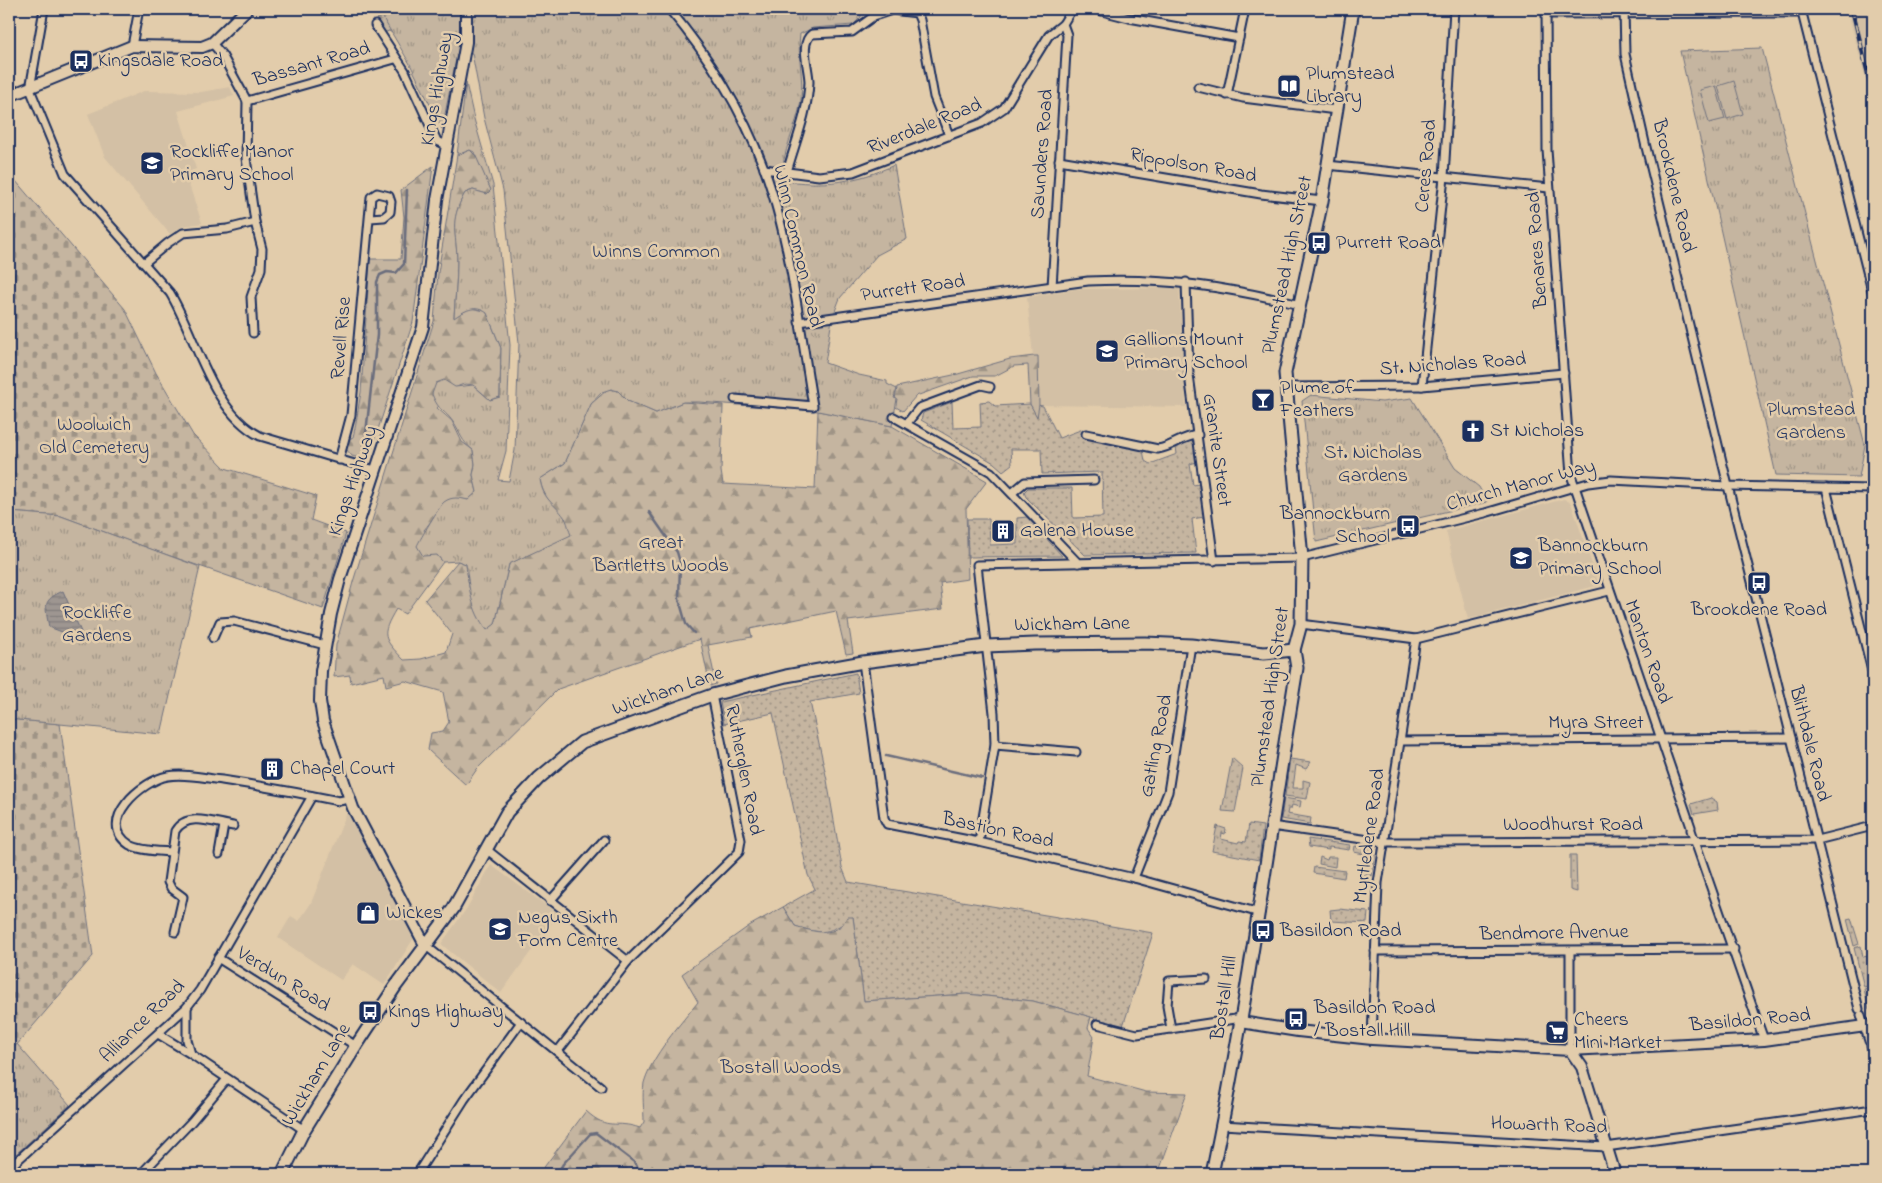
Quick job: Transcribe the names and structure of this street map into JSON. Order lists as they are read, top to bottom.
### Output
{
  "streets": {
    "main road": ["Plumstead High Street", "Wickham Lane", "Bostall Hill"],
    "street": [
      "Bassant Road",
      "Kings Highway",
      "Riverdale Road",
      "Saunders Road",
      "Rippolson Road",
      "Ceres Road",
      "Brookdene Road",
      "Winn Common Road",
      "Benares Road",
      "Purrett Road",
      "Revell Rise",
      "St. Nicholas Road",
      "Granite Street",
      "Church Manor Way",
      "Manton Road",
      "Myra Street",
      "Blithdale Road",
      "Gatling Road",
      "Rutherglen Road",
      "Woodhurst Road",
      "Bastion Road",
      "Myrtledene Road",
      "Bendmore Avenue",
      "Verdun Road",
      "Basildon Road",
      "Alliance Road",
      "Howarth Road"
    ]
  },
  "crossings": [
    ["Kings Highway", "Wickham Lane"],
    ["Riverdale Road", "Saunders Road"],
    ["Riverdale Road", "Winn Common Road"],
    ["Saunders Road", "Rippolson Road"],
    ["Saunders Road", "Purrett Road"],
    ["Rippolson Road", "Plumstead High Street"],
    ["Ceres Road", "St. Nicholas Road"],
    ["Brookdene Road", "Church Manor Way"],
    ["Brookdene Road", "Blithdale Road"],
    ["Winn Common Road", "Purrett Road"],
    ["Benares Road", "St. Nicholas Road"],
    ["Benares Road", "Church Manor Way"],
    ["Benares Road", "Manton Road"],
    ["Plumstead High Street", "Purrett Road"],
    ["Plumstead High Street", "St. Nicholas Road"],
    ["Plumstead High Street", "Church Manor Way"],
    ["Plumstead High Street", "Wickham Lane"],
    ["Plumstead High Street", "Woodhurst Road"],
    ["Plumstead High Street", "Bostall Hill"],
    ["Purrett Road", "Granite Street"],
    ["Granite Street", "Church Manor Way"],
    ["Church Manor Way", "Wickham Lane"],
    ["Church Manor Way", "Manton Road"],
    ["Church Manor Way", "Blithdale Road"],
    ["Wickham Lane", "Gatling Road"],
    ["Wickham Lane", "Rutherglen Road"],
    ["Wickham Lane", "Bastion Road"],
    ["Wickham Lane", "Verdun Road"],
    ["Manton Road", "Myra Street"],
    ["Manton Road", "Woodhurst Road"],
    ["Manton Road", "Bendmore Avenue"],
    ["Manton Road", "Basildon Road"],
    ["Myra Street", "Blithdale Road"],
    ["Myra Street", "Myrtledene Road"],
    ["Blithdale Road", "Woodhurst Road"],
    ["Blithdale Road", "Basildon Road"],
    ["Gatling Road", "Bastion Road"],
    ["Woodhurst Road", "Myrtledene Road"],
    ["Woodhurst Road", "Bostall Hill"],
    ["Bastion Road", "Bostall Hill"],
    ["Myrtledene Road", "Bendmore Avenue"],
    ["Myrtledene Road", "Basildon Road"],
    ["Verdun Road", "Alliance Road"],
    ["Bostall Hill", "Basildon Road"],
    ["Bostall Hill", "Howarth Road"]
  ],
  "parks": [
    "Winns Common",
    "Plumstead Gardens",
    "Woolwich Old Cemetery",
    "St. Nicholas Gardens",
    "Great Bartletts Woods",
    "Rockliffe Gardens",
    "Bostall Woods"
  ],
  "places": {
    "bus stop": [
      "Kingsdale Road",
      "Purrett Road",
      "Bannockburn School",
      "Brookdene Road",
      "Basildon Road",
      "Kings Highway",
      "Basildon Road / Bostall Hill"
    ],
    "library": ["Plumstead Library"],
    "school or university": [
      "Rockliffe Manor Primary School",
      "Gallions Mount Primary School",
      "Bannockburn Primary School",
      "Negus Sixth Form Centre"
    ],
    "bar": ["Plume of Feathers"],
    "church": ["St Nicholas"],
    "building": ["Galena House", "Chapel Court"],
    "shop": ["Wickes"],
    "supermarket": ["Cheers Mini Market"]
  }
}
